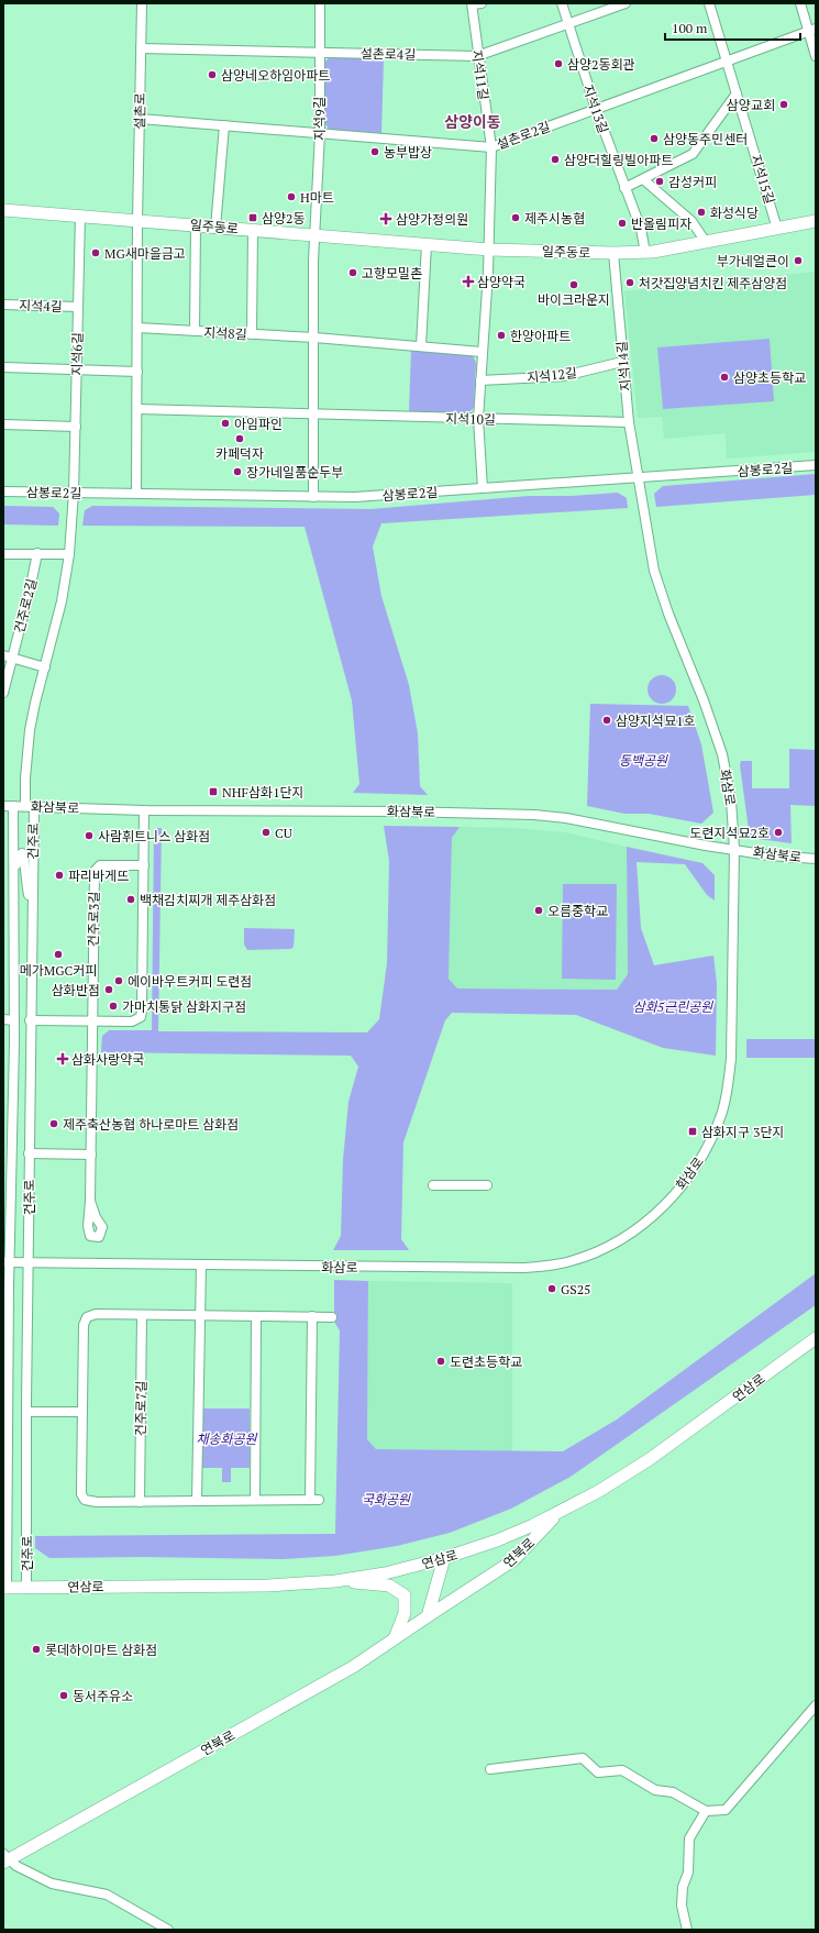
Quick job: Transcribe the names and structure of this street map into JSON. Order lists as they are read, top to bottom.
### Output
{
  "streets": {
    "main road": ["일주동로", "연삼로", "연북로"],
    "street": [
      "설촌로4길",
      "지석11길",
      "지석13길",
      "설촌로",
      "지석9길",
      "설촌로2길",
      "지석15길",
      "지석4길",
      "지석8길",
      "지석6길",
      "지석14길",
      "지석12길",
      "지석10길",
      "삼봉로2길",
      "건주로2길",
      "화삼로",
      "화삼북로",
      "건주로",
      "건주로3길",
      "건주로7길"
    ]
  },
  "crossings": [
    ["설촌로4길", "지석11길"],
    ["설촌로4길", "지석13길"],
    ["설촌로4길", "설촌로"],
    ["설촌로4길", "지석9길"],
    ["지석11길", "설촌로2길"],
    ["지석11길", "일주동로"],
    ["지석13길", "설촌로2길"],
    ["지석13길", "일주동로"],
    ["설촌로", "설촌로2길"],
    ["설촌로", "일주동로"],
    ["지석9길", "설촌로2길"],
    ["지석9길", "일주동로"],
    ["설촌로2길", "지석15길"],
    ["지석15길", "일주동로"],
    ["일주동로", "지석6길"],
    ["일주동로", "지석14길"],
    ["지석4길", "지석6길"],
    ["지석6길", "삼봉로2길"],
    ["지석6길", "건주로"],
    ["지석14길", "지석12길"],
    ["지석14길", "지석10길"],
    ["지석14길", "삼봉로2길"],
    ["지석14길", "화삼로"],
    ["삼봉로2길", "화삼로"],
    ["삼봉로2길", "건주로"],
    ["화삼로", "화삼북로"],
    ["화삼로", "건주로"],
    ["화삼북로", "건주로"],
    ["건주로", "연삼로"],
    ["연삼로", "연북로"]
  ],
  "districts": ["삼양이동"],
  "parks": [
    "동백공원",
    "삼화5근린공원",
    "채송화공원",
    "국화공원"
  ],
  "places": {
    "other": [
      "삼양2동회관",
      "삼양네오하임아파트",
      "삼양교회",
      "삼양동주민센터",
      "농부밥상",
      "삼양더힐링빌아파트",
      "감성커피",
      "H마트",
      "화성식당",
      "제주시농협",
      "반올림피자",
      "MG새마을금고",
      "부가네얼큰이",
      "고향모밀촌",
      "처갓집양념치킨 제주삼양점",
      "바이크라운지",
      "한양아파트",
      "삼양초등학교",
      "아임파인",
      "카페덕자",
      "장가네일품순두부",
      "삼양지석묘1호",
      "CU",
      "도련지석묘2호",
      "사람휘트니스 삼화점",
      "파리바게뜨",
      "백채김치찌개 제주삼화점",
      "오름중학교",
      "메가MGC커피",
      "에이바우트커피 도련점",
      "삼화반점",
      "가마치통닭 삼화지구점",
      "제주축산농협 하나로마트 삼화점",
      "GS25",
      "도련초등학교",
      "롯데하이마트 삼화점",
      "동서주유소"
    ],
    "transit": ["삼양2동", "NHF삼화1단지", "삼화지구 3단지"],
    "health": ["삼양가정의원", "삼양약국", "삼화사랑약국"]
  },
  "scale_bar": "100 m"
}
